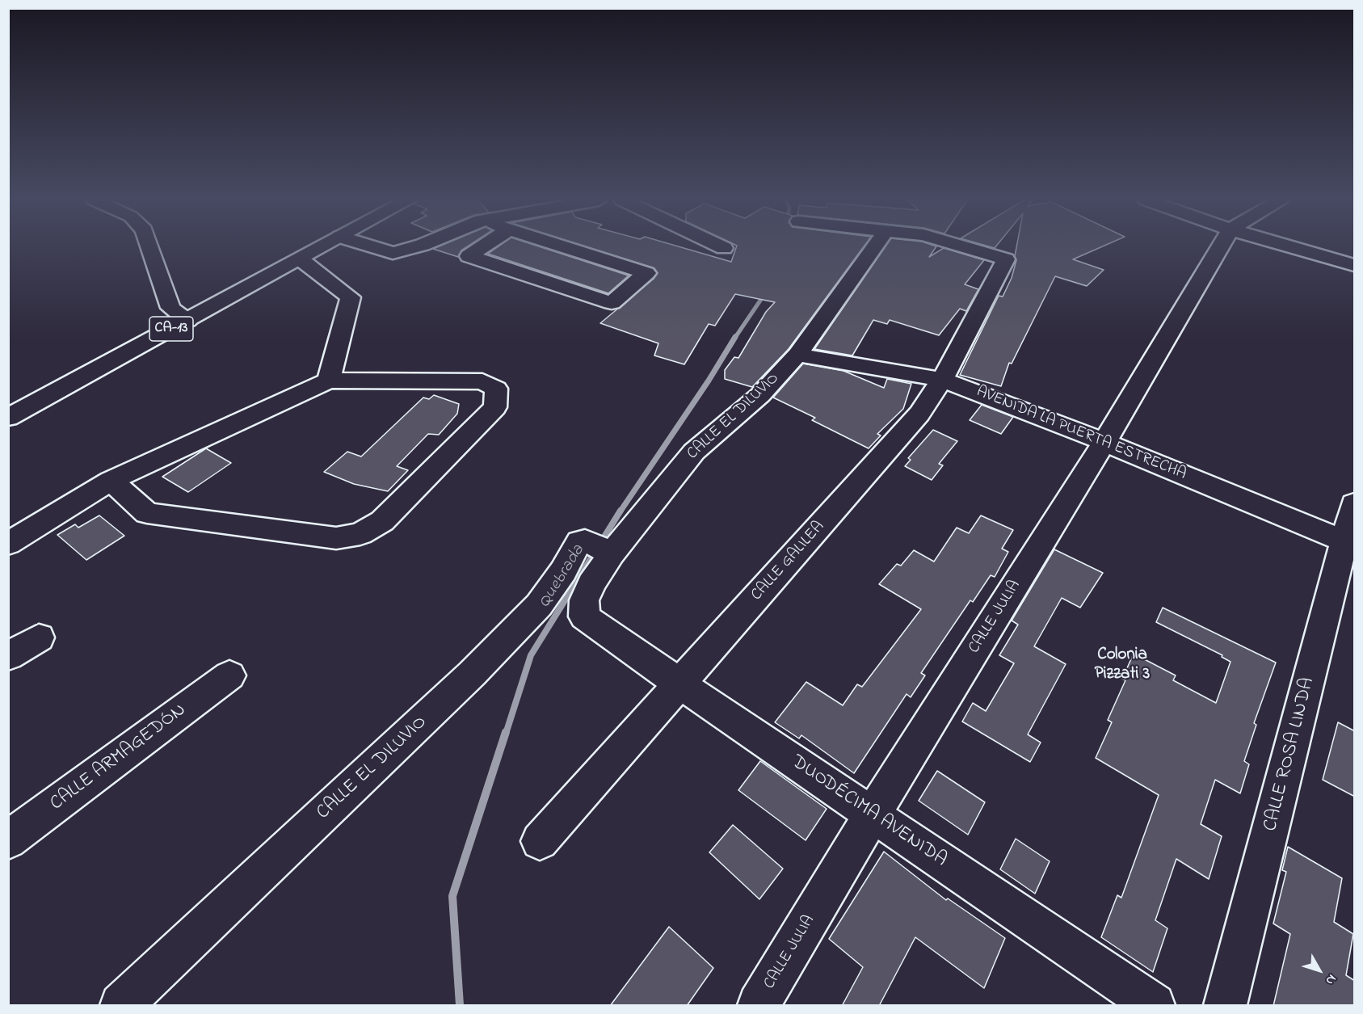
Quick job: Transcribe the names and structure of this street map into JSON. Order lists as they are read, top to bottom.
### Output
{
  "streets": {
    "street": [
      "CA-13",
      "CALLE EL DILUVIO",
      "AVENIDA LA PUERTA ESTRECHA",
      "CALLE GALILEA",
      "CALLE JULIA",
      "CALLE ROSA LINDA",
      "CALLE ARMAGEDÓN",
      "DUODÉCIMA AVENIDA"
    ]
  },
  "crossings": [
    ["CALLE EL DILUVIO", "AVENIDA LA PUERTA ESTRECHA"],
    ["CALLE EL DILUVIO", "DUODÉCIMA AVENIDA"],
    ["AVENIDA LA PUERTA ESTRECHA", "CALLE GALILEA"],
    ["AVENIDA LA PUERTA ESTRECHA", "CALLE JULIA"],
    ["AVENIDA LA PUERTA ESTRECHA", "CALLE ROSA LINDA"],
    ["CALLE GALILEA", "DUODÉCIMA AVENIDA"],
    ["CALLE JULIA", "DUODÉCIMA AVENIDA"]
  ],
  "districts": ["Colonia Pizzati 3"],
  "water": ["Quebrada"],
  "north": "bottom right"
}
